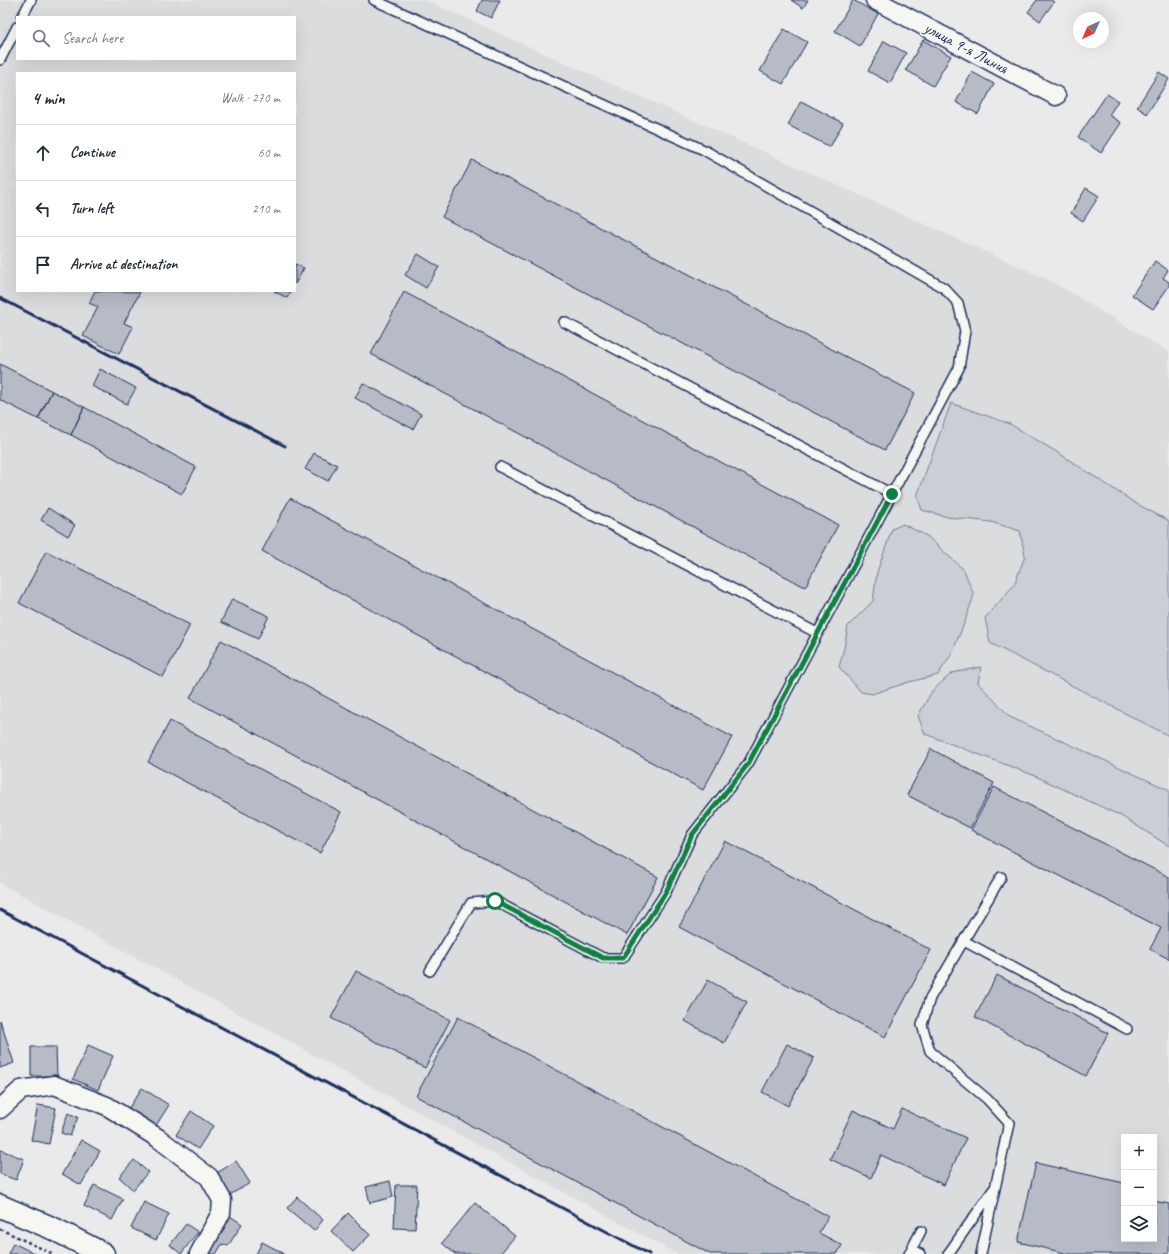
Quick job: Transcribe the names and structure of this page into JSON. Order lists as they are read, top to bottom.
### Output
{
  "streets": {
    "street": ["улица 9-я Линия"]
  },
  "north": "bottom left",
  "page": {
    "search": "Search here",
    "heading": ["4 min", "Walk · 270 m"],
    "list": [
      ["Continue", "60 m"],
      ["Turn left", "210 m"],
      "Arrive at destination"
    ],
    "map_buttons": ["+", "−"]
  }
}
